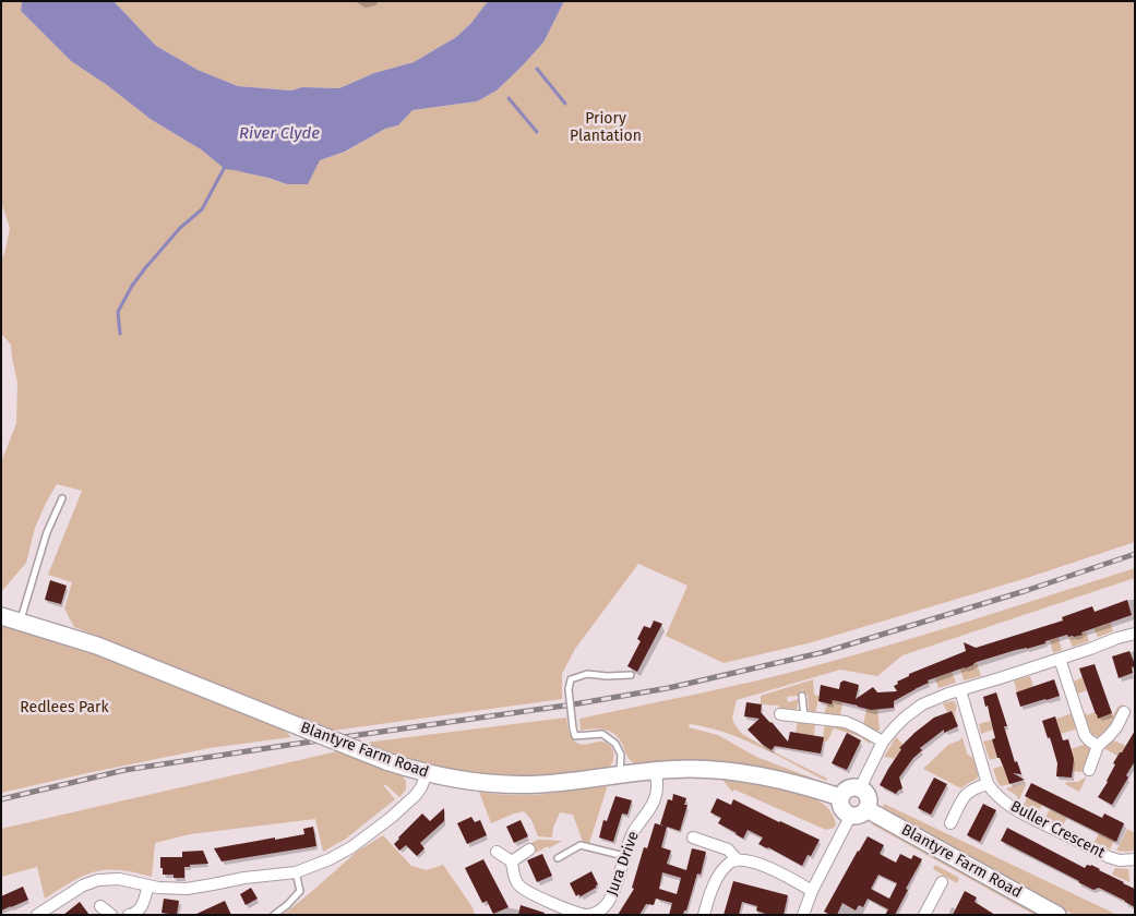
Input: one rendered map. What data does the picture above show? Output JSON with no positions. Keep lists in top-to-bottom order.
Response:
{
  "streets": {
    "main road": ["Blantyre Farm Road"],
    "street": ["Buller Crescent", "Jura Drive"]
  },
  "crossings": [
    ["Blantyre Farm Road", "Jura Drive"]
  ],
  "water": ["River Clyde"],
  "parks": ["Priory Plantation", "Redlees Park"]
}
